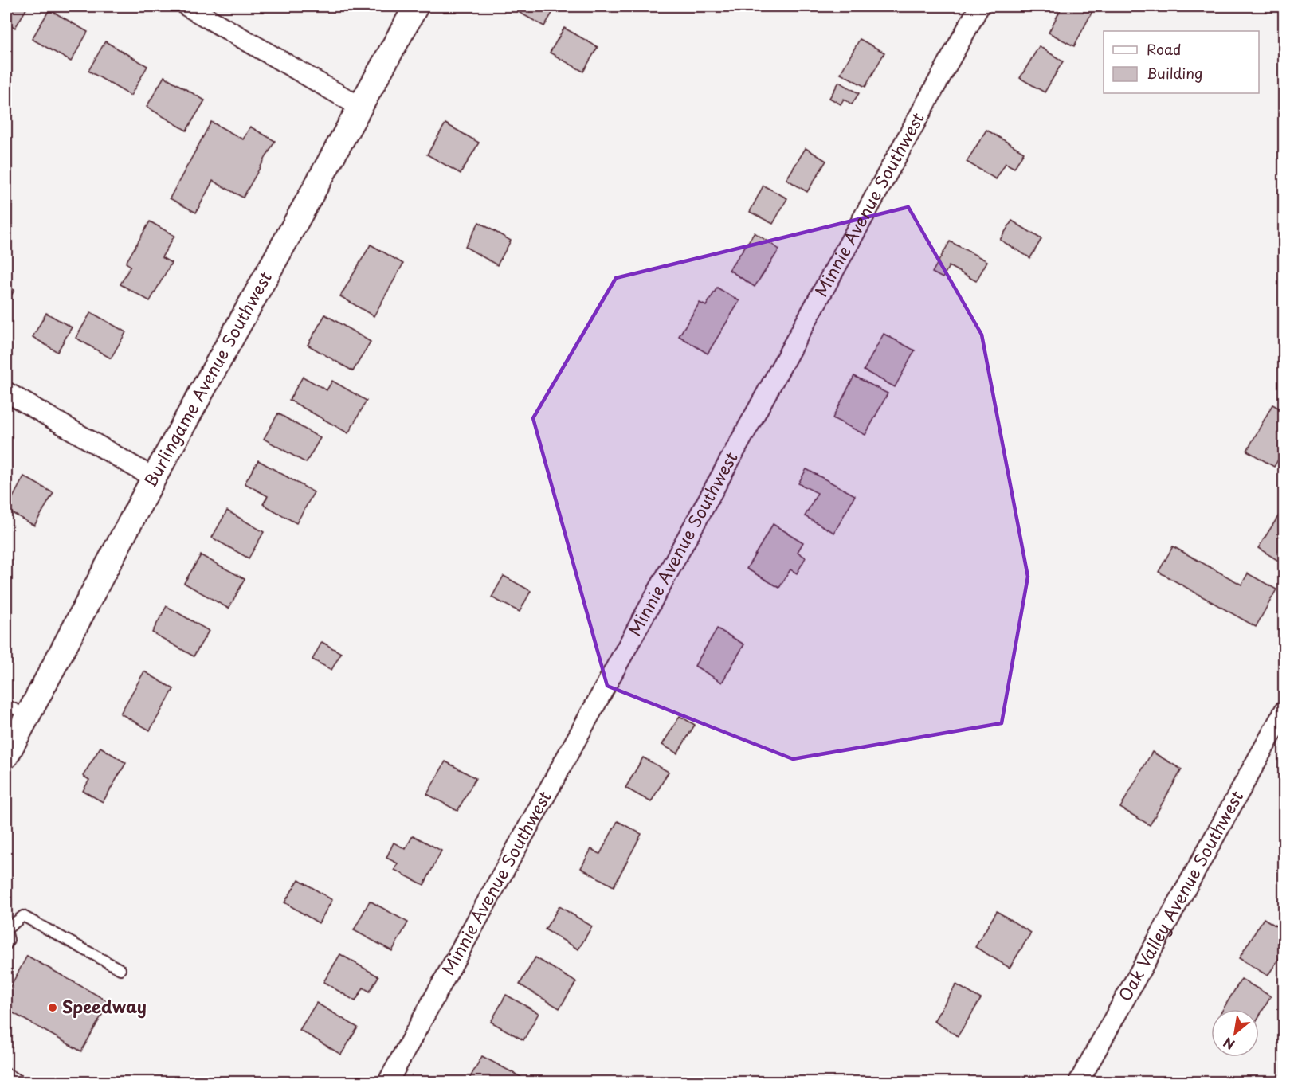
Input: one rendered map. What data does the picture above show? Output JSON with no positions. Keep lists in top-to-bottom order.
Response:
{
  "streets": {
    "street": ["Minnie Avenue Southwest", "Burlingame Avenue Southwest", "Oak Valley Avenue Southwest"]
  },
  "places": ["Speedway"],
  "legend": ["Road", "Building"],
  "north": "bottom left"
}
